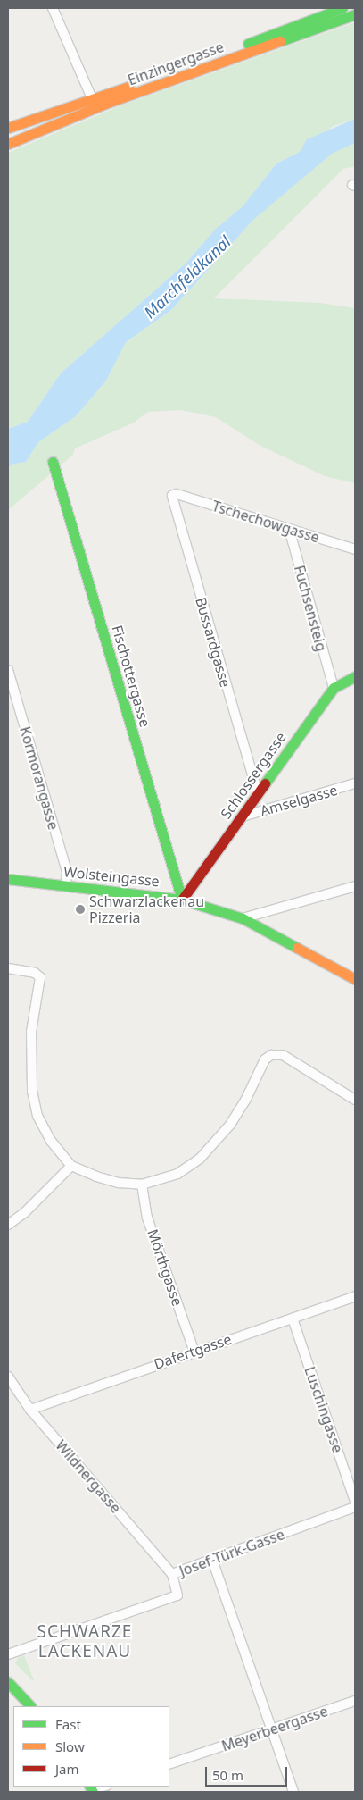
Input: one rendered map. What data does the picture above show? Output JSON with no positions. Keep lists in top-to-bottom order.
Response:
{
  "streets": {
    "street": [
      "Einzingergasse",
      "Tschechowgasse",
      "Fuchsensteig",
      "Bussardgasse",
      "Fischottergasse",
      "Schlossergasse",
      "Kormorangasse",
      "Amselgasse",
      "Wolsteingasse",
      "Mörthgasse",
      "Dafertgasse",
      "Luschingasse",
      "Wildnergasse",
      "Josef-Türk-Gasse",
      "Meyerbeergasse"
    ]
  },
  "crossings": [
    ["Tschechowgasse", "Fuchsensteig"],
    ["Tschechowgasse", "Bussardgasse"],
    ["Fuchsensteig", "Schlossergasse"],
    ["Bussardgasse", "Schlossergasse"],
    ["Fischottergasse", "Schlossergasse"],
    ["Fischottergasse", "Wolsteingasse"],
    ["Schlossergasse", "Amselgasse"],
    ["Schlossergasse", "Wolsteingasse"],
    ["Kormorangasse", "Wolsteingasse"],
    ["Mörthgasse", "Dafertgasse"],
    ["Dafertgasse", "Luschingasse"],
    ["Dafertgasse", "Wildnergasse"],
    ["Wildnergasse", "Josef-Türk-Gasse"]
  ],
  "districts": ["SCHWARZE LACKENAU"],
  "water": ["Marchfeldkanal"],
  "places": ["Schwarzlackenau Pizzeria"],
  "legend": ["Fast", "Slow", "Jam"],
  "scale_bar": "50 m"
}
